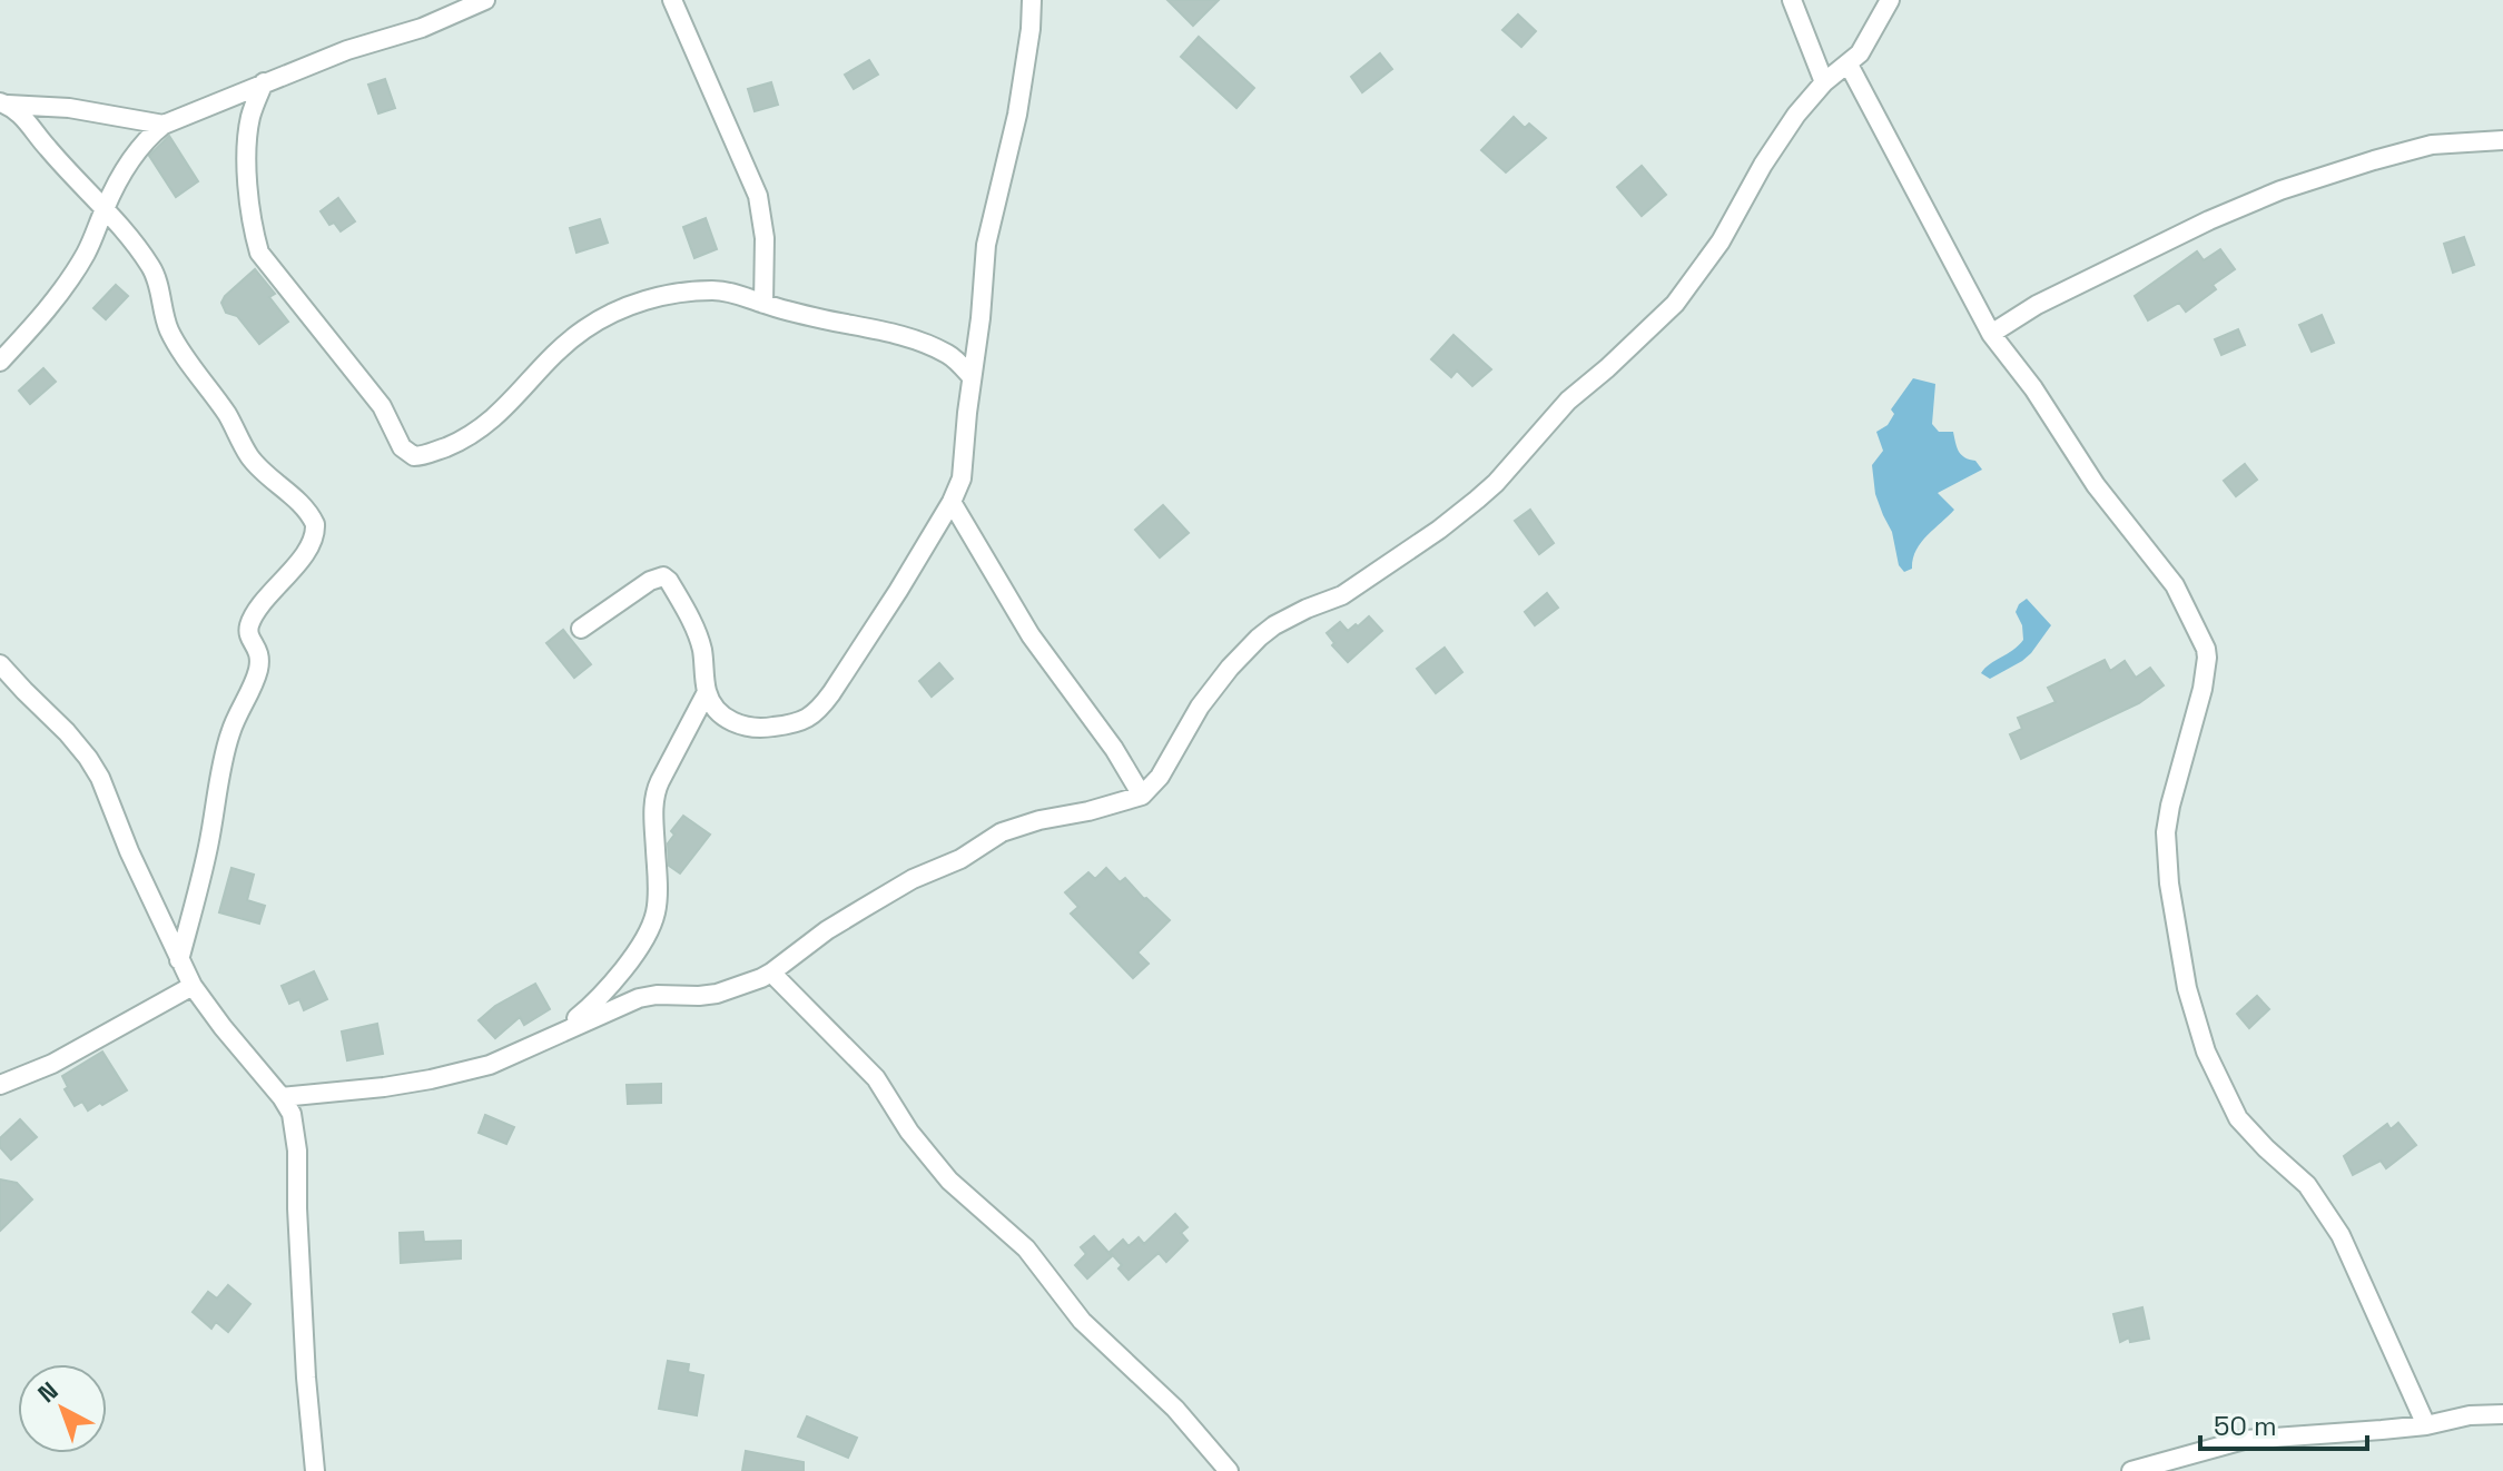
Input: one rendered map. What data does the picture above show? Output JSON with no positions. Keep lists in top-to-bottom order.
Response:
{
  "scale_bar": "50 m",
  "north": "top left"
}
